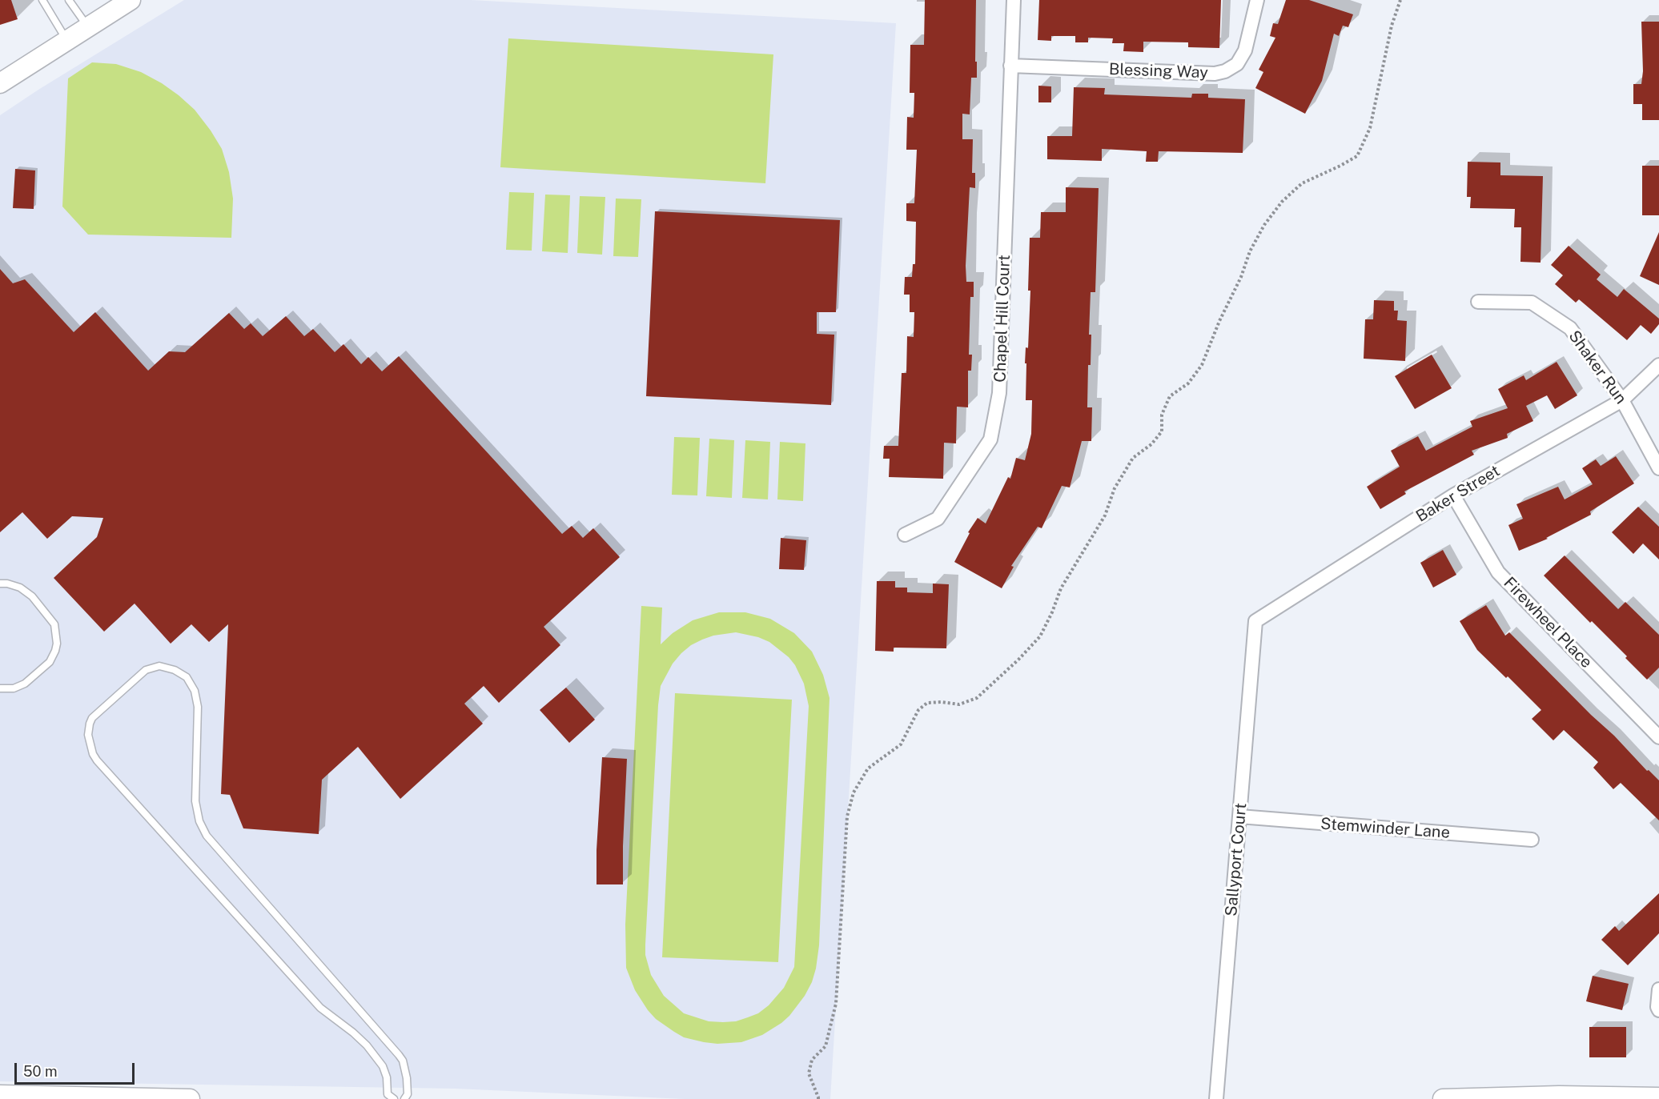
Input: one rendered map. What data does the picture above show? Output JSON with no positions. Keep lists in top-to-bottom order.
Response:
{
  "streets": {
    "street": [
      "Blessing Way",
      "Chapel Hill Court",
      "Shaker Run",
      "Baker Street",
      "Firewheel Place",
      "Stemwinder Lane",
      "Sallyport Court"
    ]
  },
  "crossings": [
    ["Blessing Way", "Chapel Hill Court"],
    ["Shaker Run", "Baker Street"],
    ["Baker Street", "Firewheel Place"],
    ["Baker Street", "Sallyport Court"],
    ["Stemwinder Lane", "Sallyport Court"]
  ],
  "scale_bar": "50 m"
}
